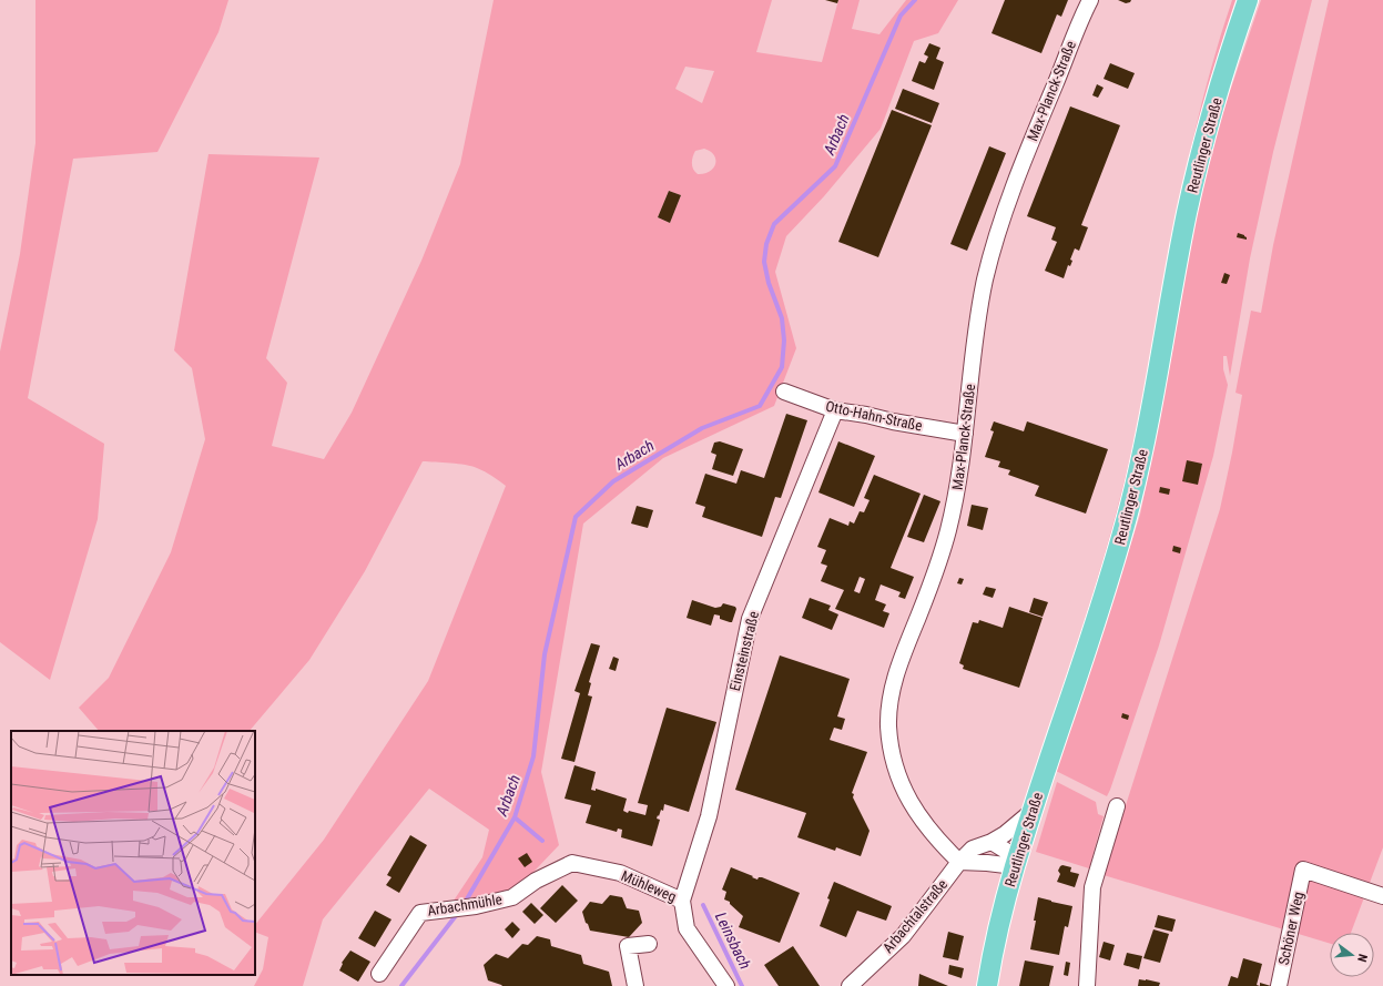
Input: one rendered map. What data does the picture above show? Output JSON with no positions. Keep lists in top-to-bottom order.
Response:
{
  "streets": {
    "main road": ["Reutlinger Straße"],
    "street": [
      "Max-Planck-Straße",
      "Otto-Hahn-Straße",
      "Einsteinstraße",
      "Mühleweg",
      "Arbachmühle",
      "Arbachtalstraße",
      "Schöner Weg"
    ]
  },
  "crossings": [
    ["Max-Planck-Straße", "Otto-Hahn-Straße"],
    ["Max-Planck-Straße", "Arbachtalstraße"],
    ["Reutlinger Straße", "Arbachtalstraße"],
    ["Otto-Hahn-Straße", "Einsteinstraße"],
    ["Einsteinstraße", "Mühleweg"],
    ["Mühleweg", "Arbachmühle"]
  ],
  "water": ["Arbach", "Leinsbach"],
  "north": "right"
}
